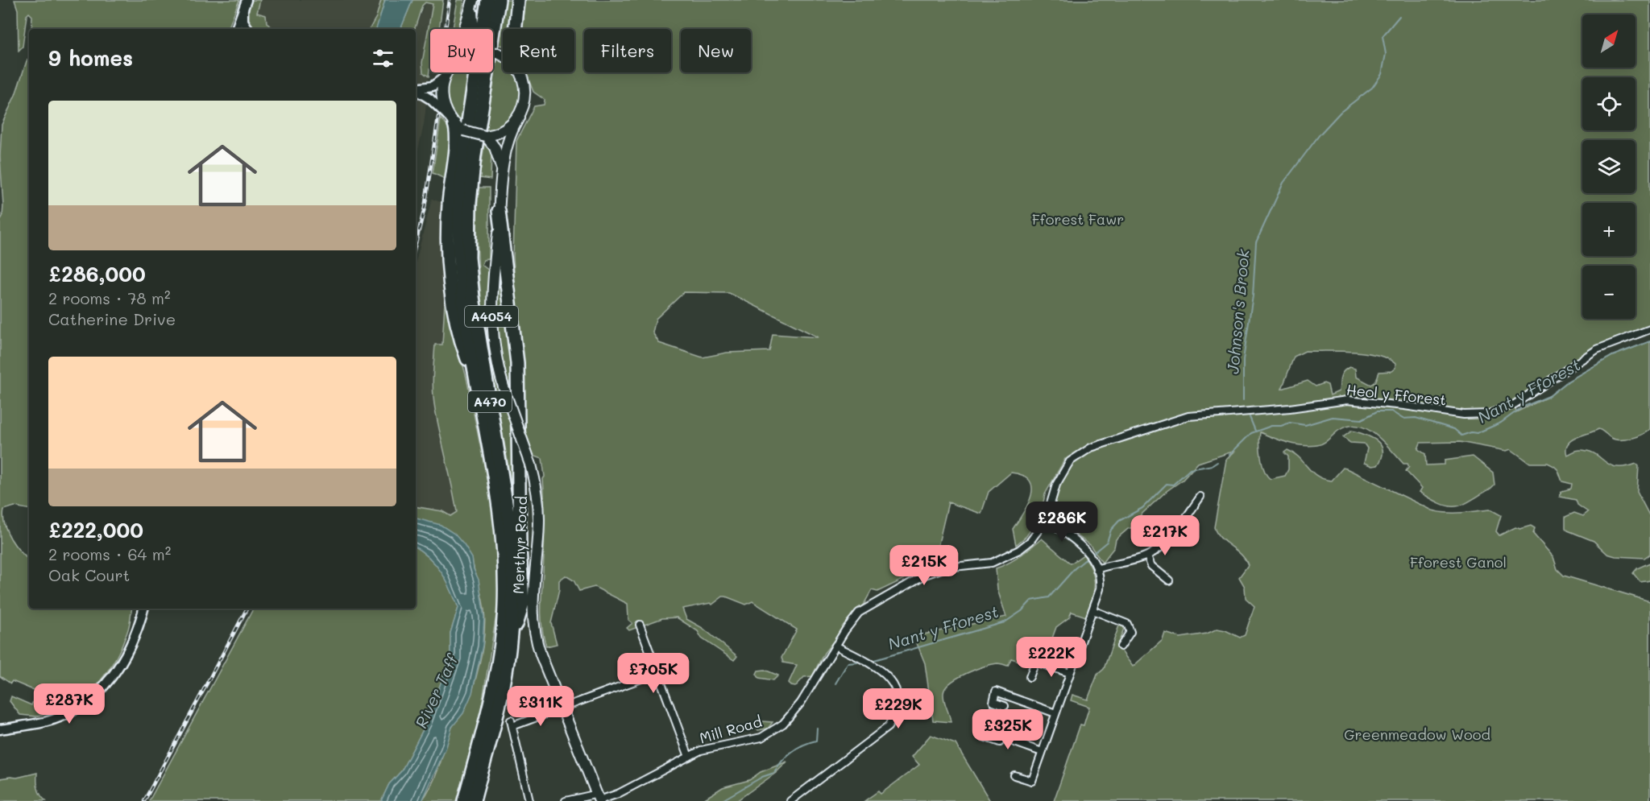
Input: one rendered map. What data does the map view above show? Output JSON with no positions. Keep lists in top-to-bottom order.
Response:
{
  "streets": {
    "highway": ["A470"],
    "main road": ["A4054", "Merthyr Road"],
    "street": ["Heol y Fforest", "Mill Road"]
  },
  "crossings": [
    ["Heol y Fforest", "Mill Road"],
    ["Merthyr Road", "Mill Road"]
  ],
  "water": ["Johnson's Brook", "Nant y Fforest", "River Taff"],
  "parks": ["Fforest Fawr", "Fforest Ganol", "Greenmeadow Wood"],
  "north": "top right",
  "page": {
    "map_buttons": ["+", "−"],
    "chip": [
      "Buy",
      "Rent",
      "Filters",
      "New"
    ],
    "heading": "9 homes",
    "list": [
      {
        "name": "£286,000",
        "note": "2 rooms · 78 m² · Catherine Drive"
      },
      {
        "name": "£222,000",
        "note": "2 rooms · 64 m² · Oak Court"
      }
    ],
    "price": [
      "£286K",
      "£217K",
      "£215K",
      "£222K",
      "£705K",
      "£287K",
      "£311K",
      "£229K",
      "£325K"
    ]
  }
}
